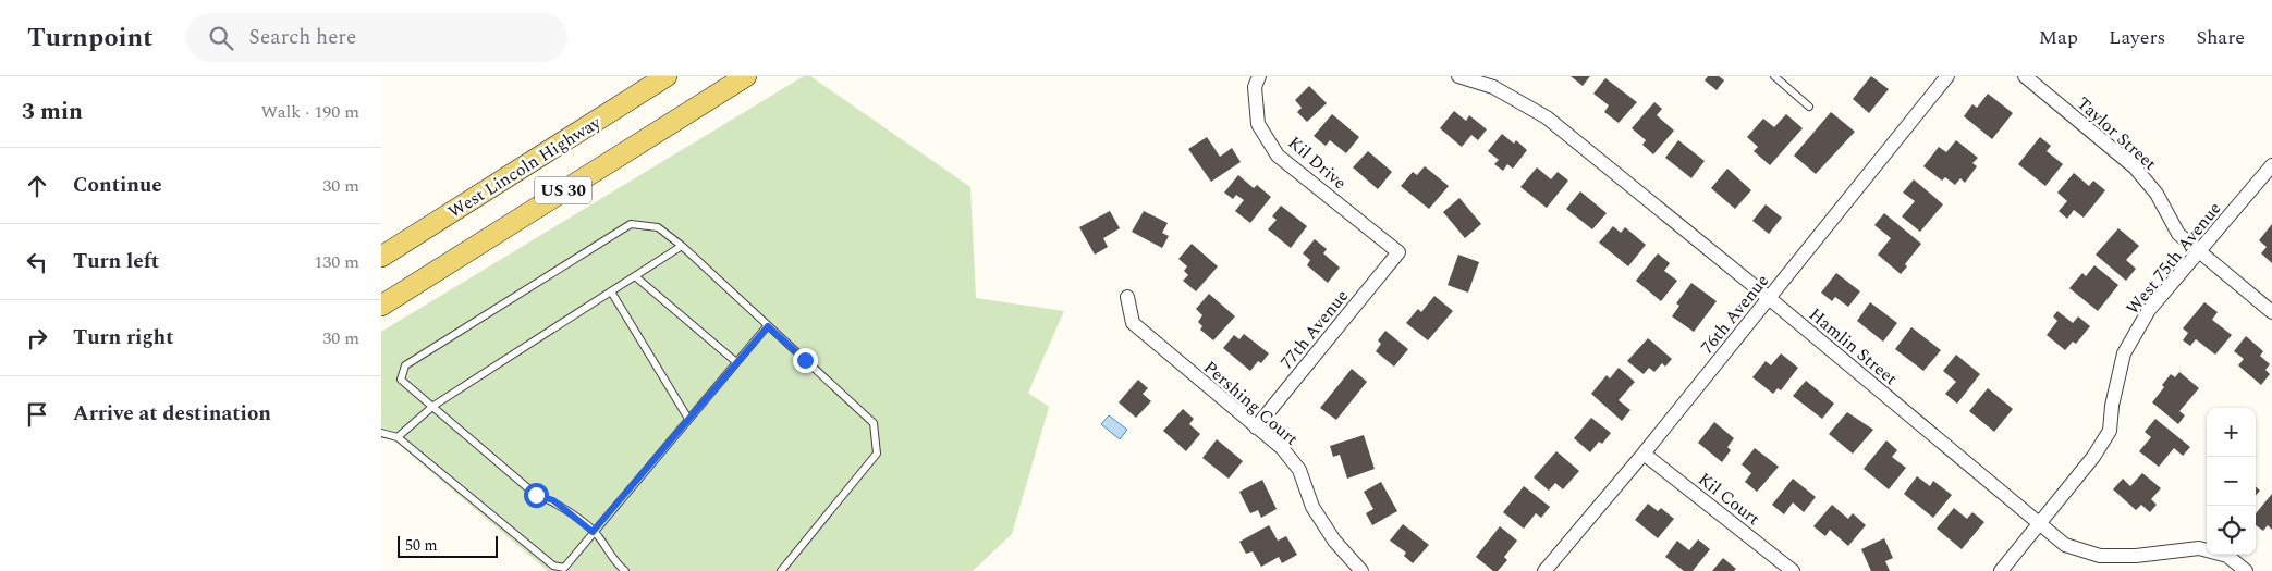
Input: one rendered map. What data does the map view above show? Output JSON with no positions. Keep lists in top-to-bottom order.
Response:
{
  "streets": {
    "main road": ["West Lincoln Highway", "US 30"],
    "street": [
      "Taylor Street",
      "Kil Drive",
      "West 75th Avenue",
      "76th Avenue",
      "77th Avenue",
      "Hamlin Street",
      "Pershing Court",
      "Kil Court"
    ]
  },
  "crossings": [
    ["Taylor Street", "West 75th Avenue"],
    ["Kil Drive", "77th Avenue"],
    ["West 75th Avenue", "Hamlin Street"],
    ["76th Avenue", "Hamlin Street"],
    ["76th Avenue", "Kil Court"],
    ["77th Avenue", "Pershing Court"]
  ],
  "scale_bar": "50 m",
  "page": {
    "header": "Turnpoint",
    "search": "Search here",
    "nav": ["Map", "Layers", "Share"],
    "heading": ["3 min", "Walk · 190 m"],
    "list": [
      ["Continue", "30 m"],
      ["Turn left", "130 m"],
      ["Turn right", "30 m"],
      "Arrive at destination"
    ],
    "map_buttons": ["+", "−"],
    "scale": "50 m"
  }
}
